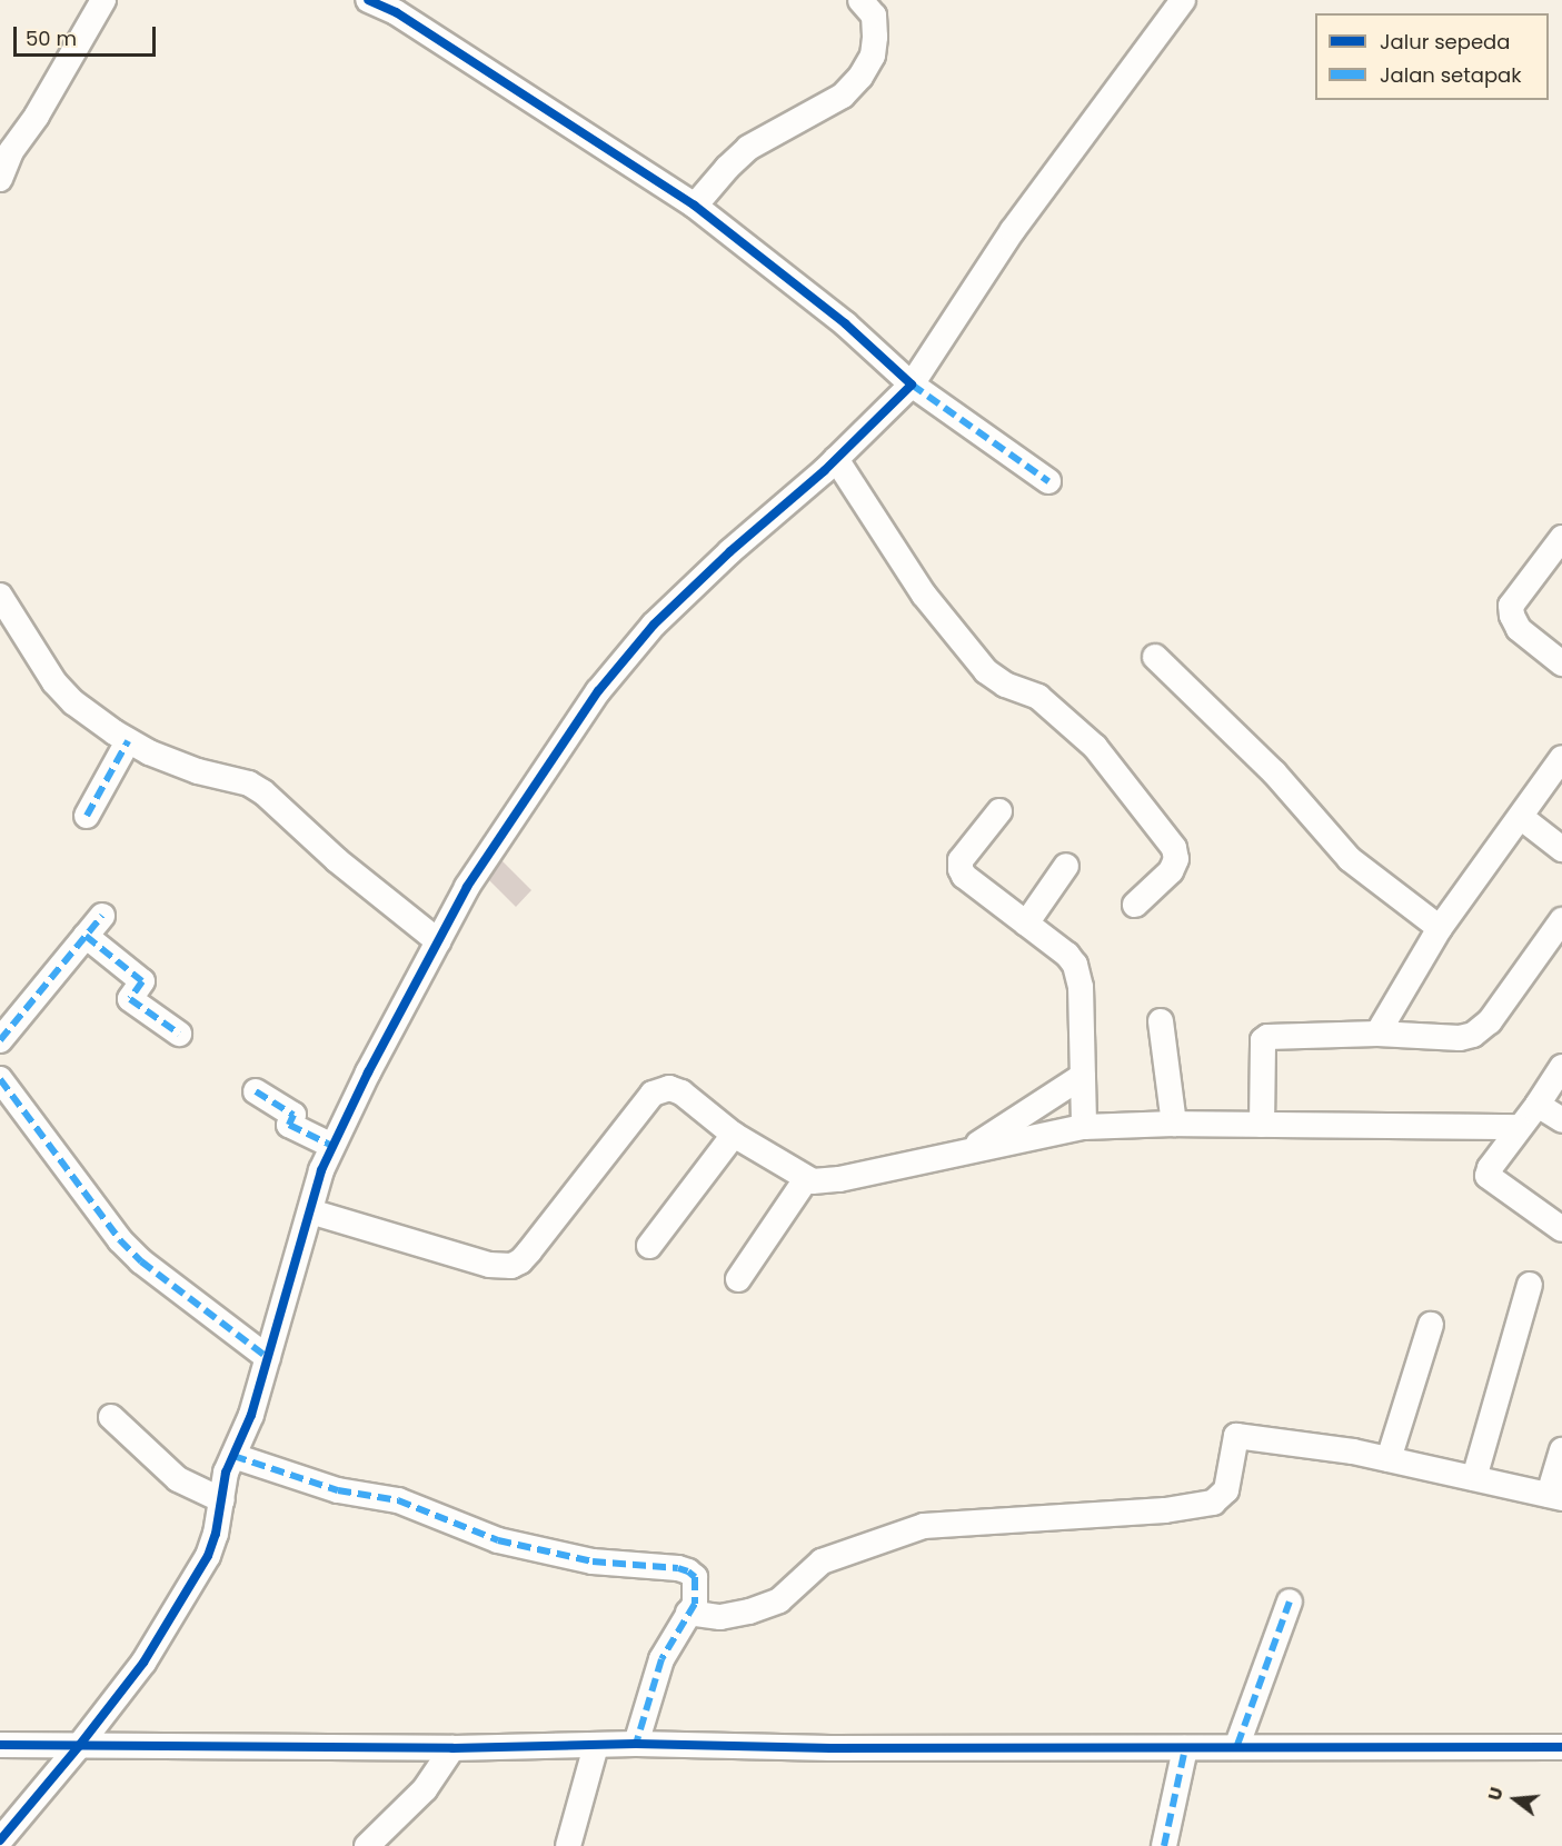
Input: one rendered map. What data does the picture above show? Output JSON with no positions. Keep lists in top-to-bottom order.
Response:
{
  "legend": ["Jalur sepeda", "Jalan setapak"],
  "scale_bar": "50 m",
  "north": "left"
}
